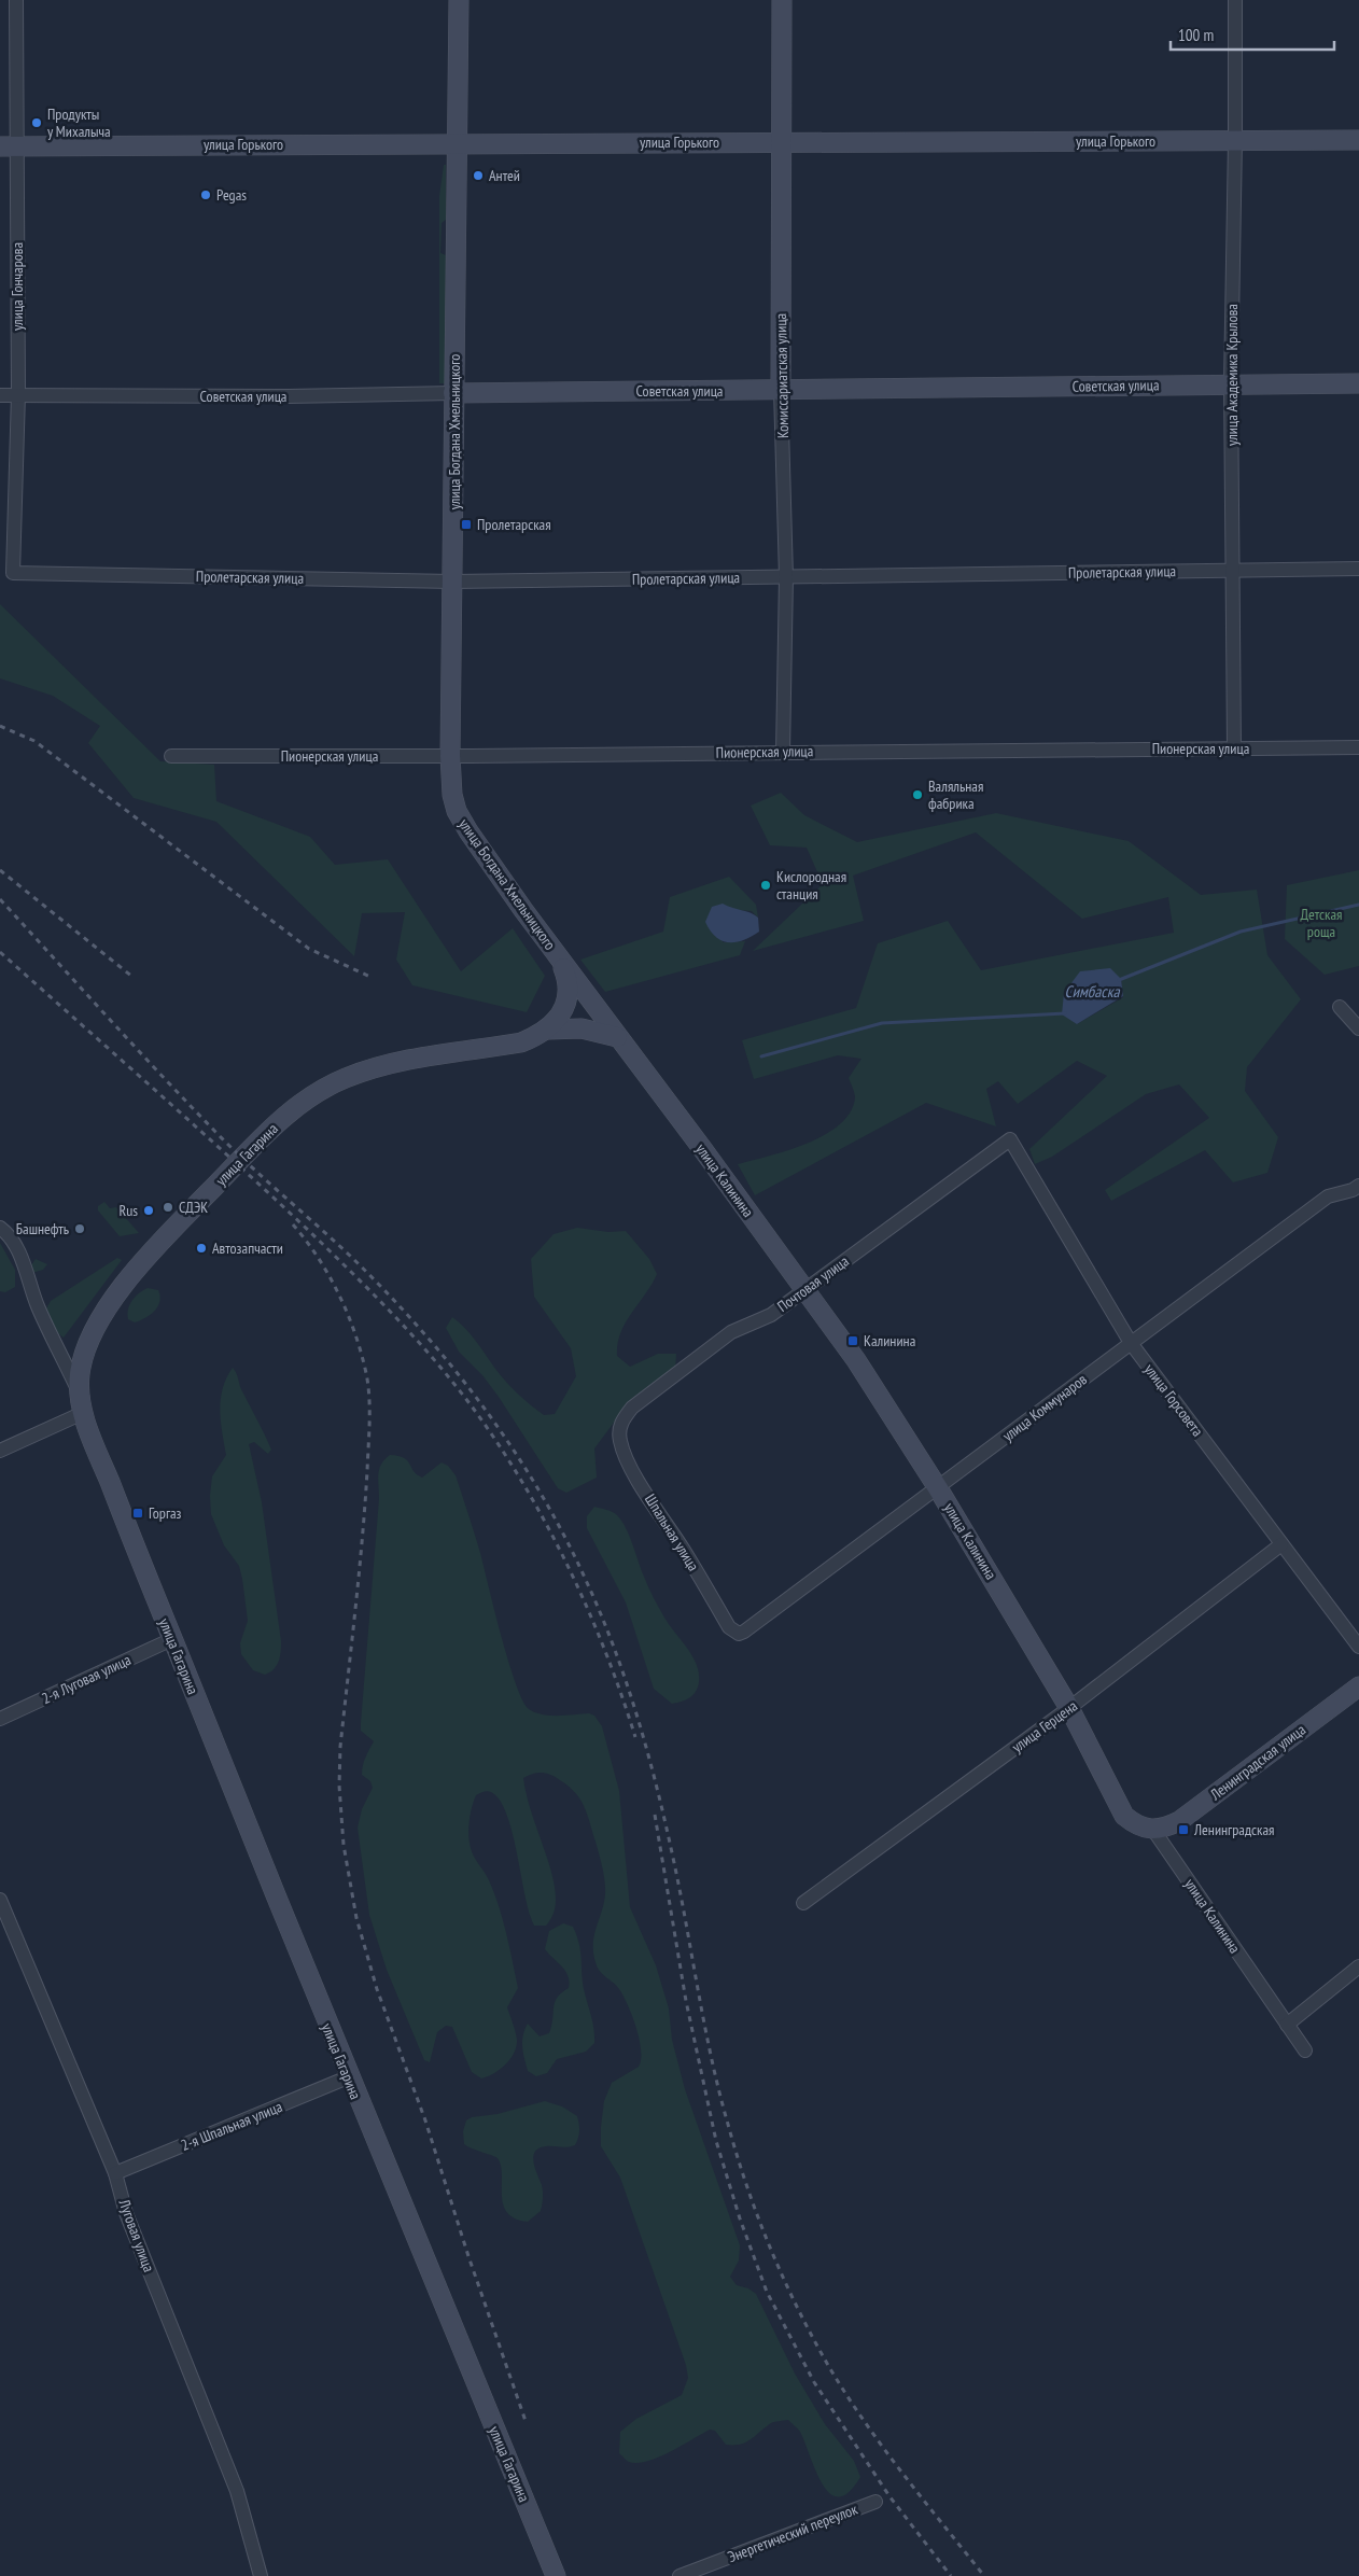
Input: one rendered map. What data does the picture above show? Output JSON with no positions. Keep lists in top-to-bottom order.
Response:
{
  "streets": {
    "street": [
      "улица Горького",
      "улица Гончарова",
      "улица Академика Крылова",
      "Комиссариатская улица",
      "Советская улица",
      "улица Богдана Хмельницкого",
      "Пролетарская улица",
      "Пионерская улица",
      "улица Гагарина",
      "улица Калинина",
      "Почтовая улица",
      "улица Горсовета",
      "улица Коммунаров",
      "Шпальная улица",
      "2-я Луговая улица",
      "улица Герцена",
      "Ленинградская улица",
      "2-я Шпальная улица",
      "Луговая улица",
      "Энергетический переулок"
    ]
  },
  "crossings": [
    ["улица Горького", "улица Гончарова"],
    ["улица Горького", "улица Академика Крылова"],
    ["улица Горького", "Комиссариатская улица"],
    ["улица Горького", "улица Богдана Хмельницкого"],
    ["улица Гончарова", "Советская улица"],
    ["улица Гончарова", "Пролетарская улица"],
    ["улица Академика Крылова", "Советская улица"],
    ["улица Академика Крылова", "Пролетарская улица"],
    ["улица Академика Крылова", "Пионерская улица"],
    ["Комиссариатская улица", "Советская улица"],
    ["Комиссариатская улица", "Пролетарская улица"],
    ["Комиссариатская улица", "Пионерская улица"],
    ["Советская улица", "улица Богдана Хмельницкого"],
    ["улица Богдана Хмельницкого", "Пролетарская улица"],
    ["улица Богдана Хмельницкого", "Пионерская улица"],
    ["улица Богдана Хмельницкого", "улица Гагарина"],
    ["улица Богдана Хмельницкого", "улица Калинина"],
    ["улица Гагарина", "улица Калинина"],
    ["улица Гагарина", "2-я Луговая улица"],
    ["улица Гагарина", "2-я Шпальная улица"],
    ["улица Калинина", "Почтовая улица"],
    ["улица Калинина", "улица Коммунаров"],
    ["улица Калинина", "улица Герцена"],
    ["улица Калинина", "Ленинградская улица"],
    ["Почтовая улица", "улица Горсовета"],
    ["Почтовая улица", "Шпальная улица"],
    ["улица Горсовета", "улица Коммунаров"],
    ["улица Горсовета", "улица Герцена"],
    ["улица Коммунаров", "Шпальная улица"],
    ["2-я Шпальная улица", "Луговая улица"]
  ],
  "water": ["Симбаска"],
  "parks": ["Детская роща"],
  "places": {
    "other": [
      "Продукты у Михалыча",
      "Антей",
      "Pegas",
      "Валяльная фабрика",
      "Кислородная станция",
      "СДЭК",
      "Rus",
      "Башнефть",
      "Автозапчасти"
    ],
    "transit": [
      "Пролетарская",
      "Калинина",
      "Горгаз",
      "Ленинградская"
    ]
  },
  "scale_bar": "100 m"
}
